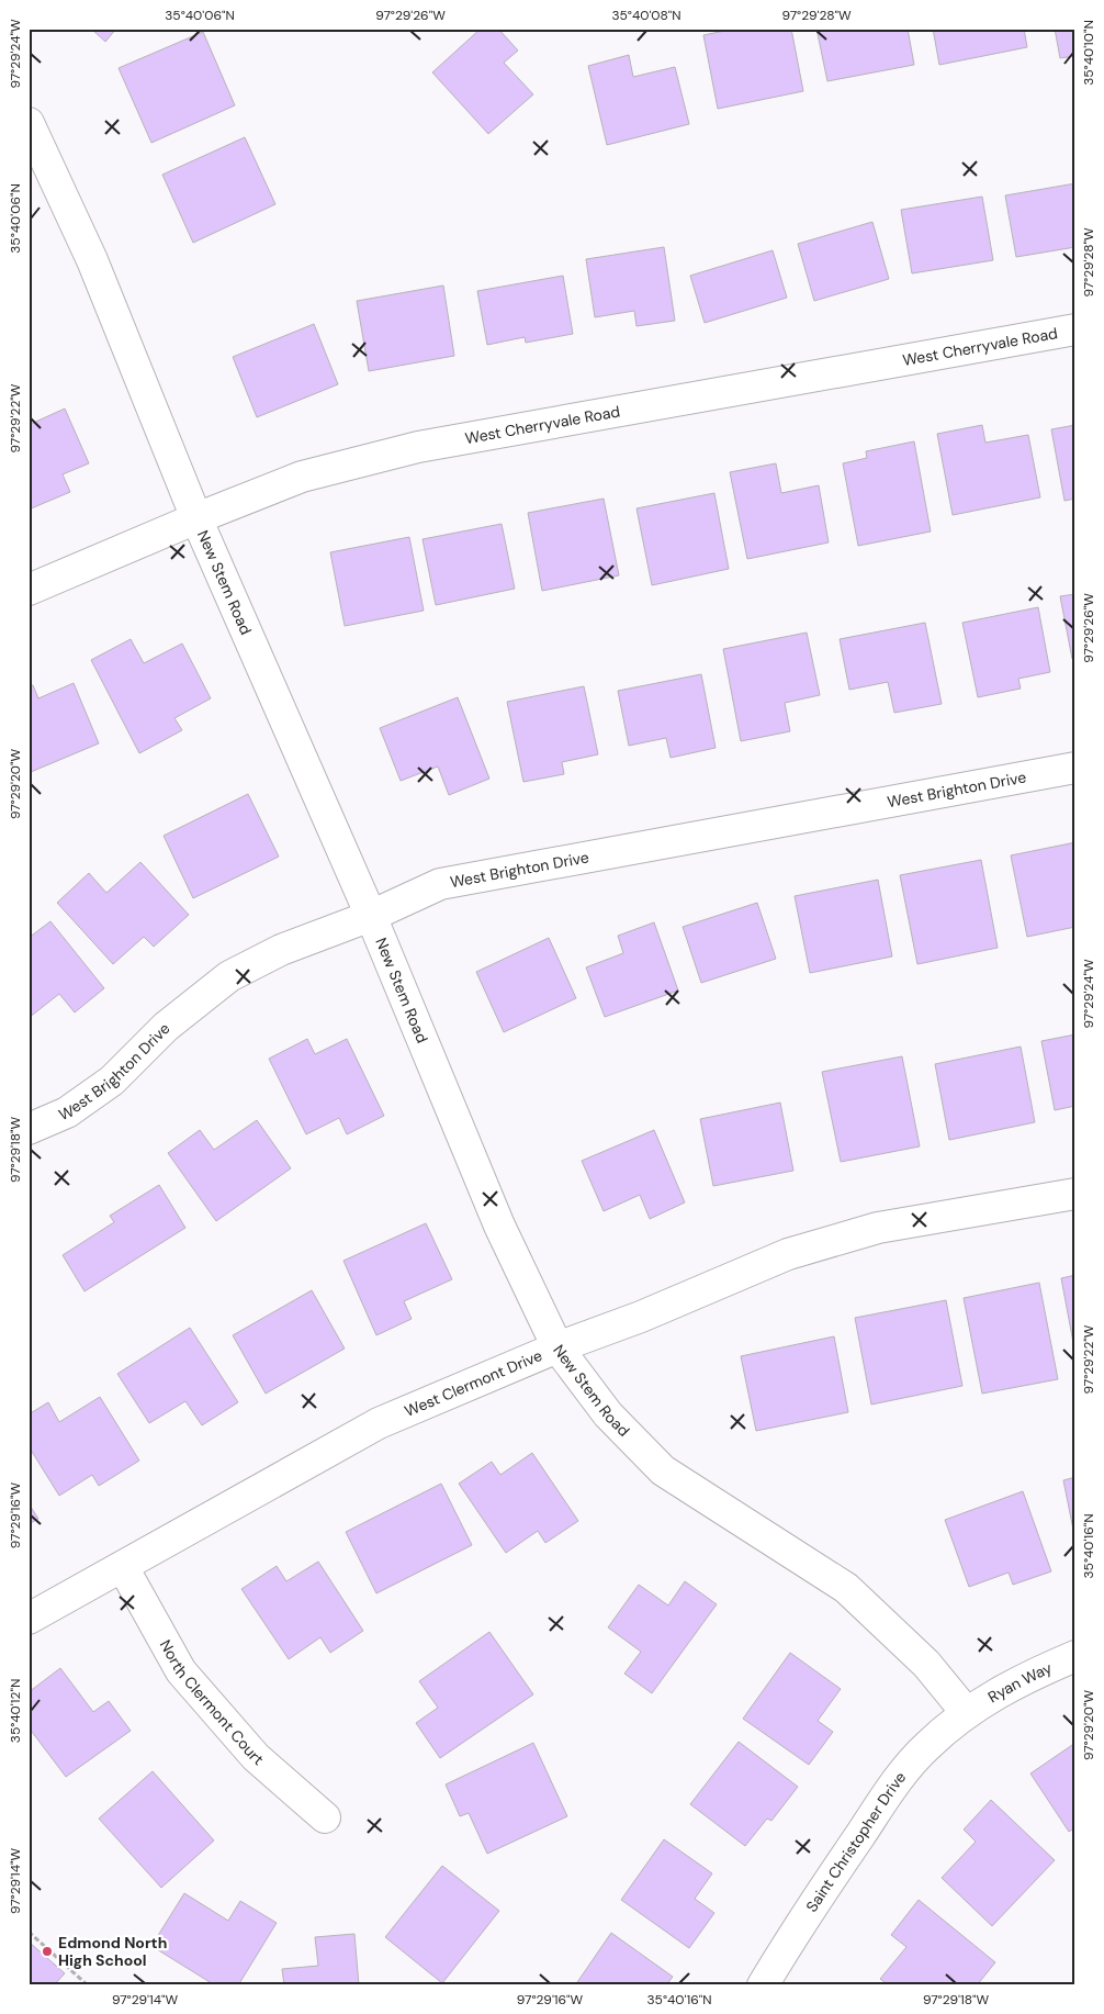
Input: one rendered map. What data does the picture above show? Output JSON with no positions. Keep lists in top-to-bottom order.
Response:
{
  "streets": {
    "street": [
      "West Cherryvale Road",
      "New Stem Road",
      "West Brighton Drive",
      "West Clermont Drive",
      "Ryan Way",
      "North Clermont Court",
      "Saint Christopher Drive"
    ]
  },
  "crossings": [
    ["West Cherryvale Road", "New Stem Road"],
    ["New Stem Road", "West Brighton Drive"],
    ["New Stem Road", "West Clermont Drive"],
    ["New Stem Road", "Ryan Way"],
    ["New Stem Road", "Saint Christopher Drive"],
    ["West Clermont Drive", "North Clermont Court"],
    ["Ryan Way", "Saint Christopher Drive"]
  ],
  "places": ["Edmond North High School"],
  "coordinates": [
    "35°40'06\"N",
    "97°29'26\"W",
    "35°40'08\"N",
    "97°29'28\"W",
    "35°40'10\"N",
    "97°29'24\"W",
    "97°29'22\"W",
    "97°29'20\"W",
    "97°29'18\"W",
    "97°29'16\"W",
    "35°40'16\"N",
    "35°40'12\"N",
    "97°29'14\"W"
  ]
}
